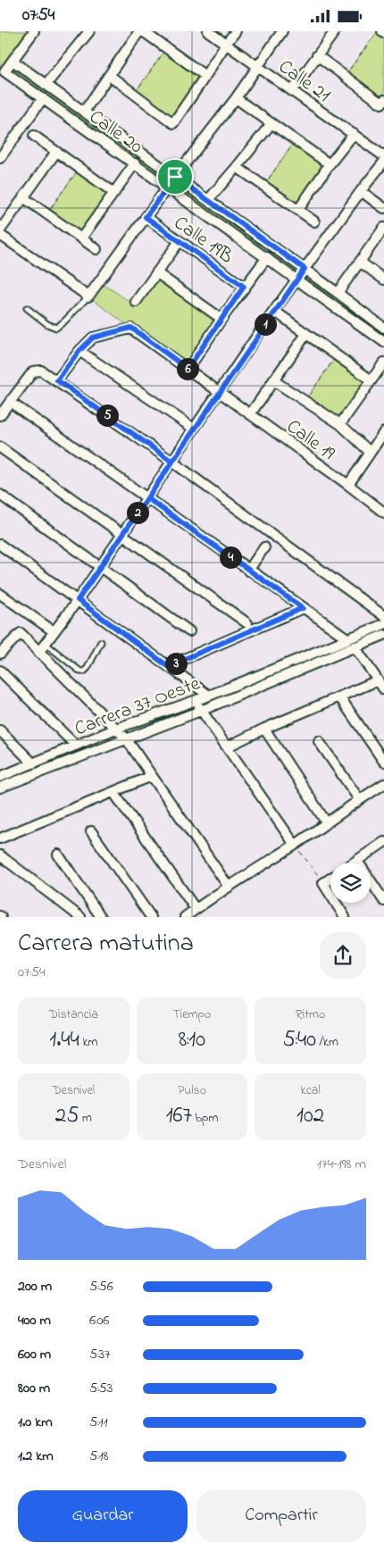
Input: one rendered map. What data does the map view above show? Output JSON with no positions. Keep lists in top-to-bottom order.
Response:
{
  "streets": {
    "street": [
      "Calle 21",
      "Calle 20",
      "Calle 19B",
      "Calle 19",
      "Carrera 37 Oeste"
    ]
  },
  "page": {
    "status": "07:54",
    "pins": [
      "1",
      "6",
      "5",
      "2",
      "4",
      "3"
    ],
    "heading": ["Carrera matutina", "07:54"],
    "stats": [
      ["Distancia", "1.44 km"],
      ["Tiempo", "8:10"],
      ["Ritmo", "5:40 /km"],
      ["Desnivel", "25 m"],
      ["Pulso", "167 bpm"],
      ["kcal", "102"]
    ],
    "chart": ["Desnivel", "174–198 m"],
    "list": [
      {
        "name": "200 m",
        "note": "5:56"
      },
      {
        "name": "400 m",
        "note": "6:06"
      },
      {
        "name": "600 m",
        "note": "5:37"
      },
      {
        "name": "800 m",
        "note": "5:53"
      },
      {
        "name": "1.0 km",
        "note": "5:11"
      },
      {
        "name": "1.2 km",
        "note": "5:18"
      }
    ],
    "buttons": ["Guardar", "Compartir"]
  }
}
